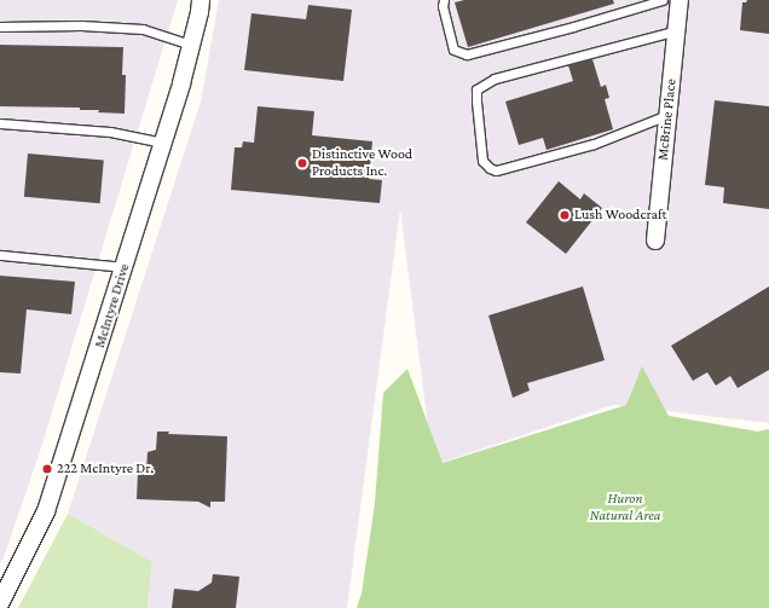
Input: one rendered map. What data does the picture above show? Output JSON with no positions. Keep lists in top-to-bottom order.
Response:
{
  "streets": {
    "street": ["McBrine Place", "McIntyre Drive"]
  },
  "parks": ["Huron Natural Area"],
  "places": ["Distinctive Wood Products Inc.", "Lush Woodcraft", "222 McIntyre Dr."]
}
